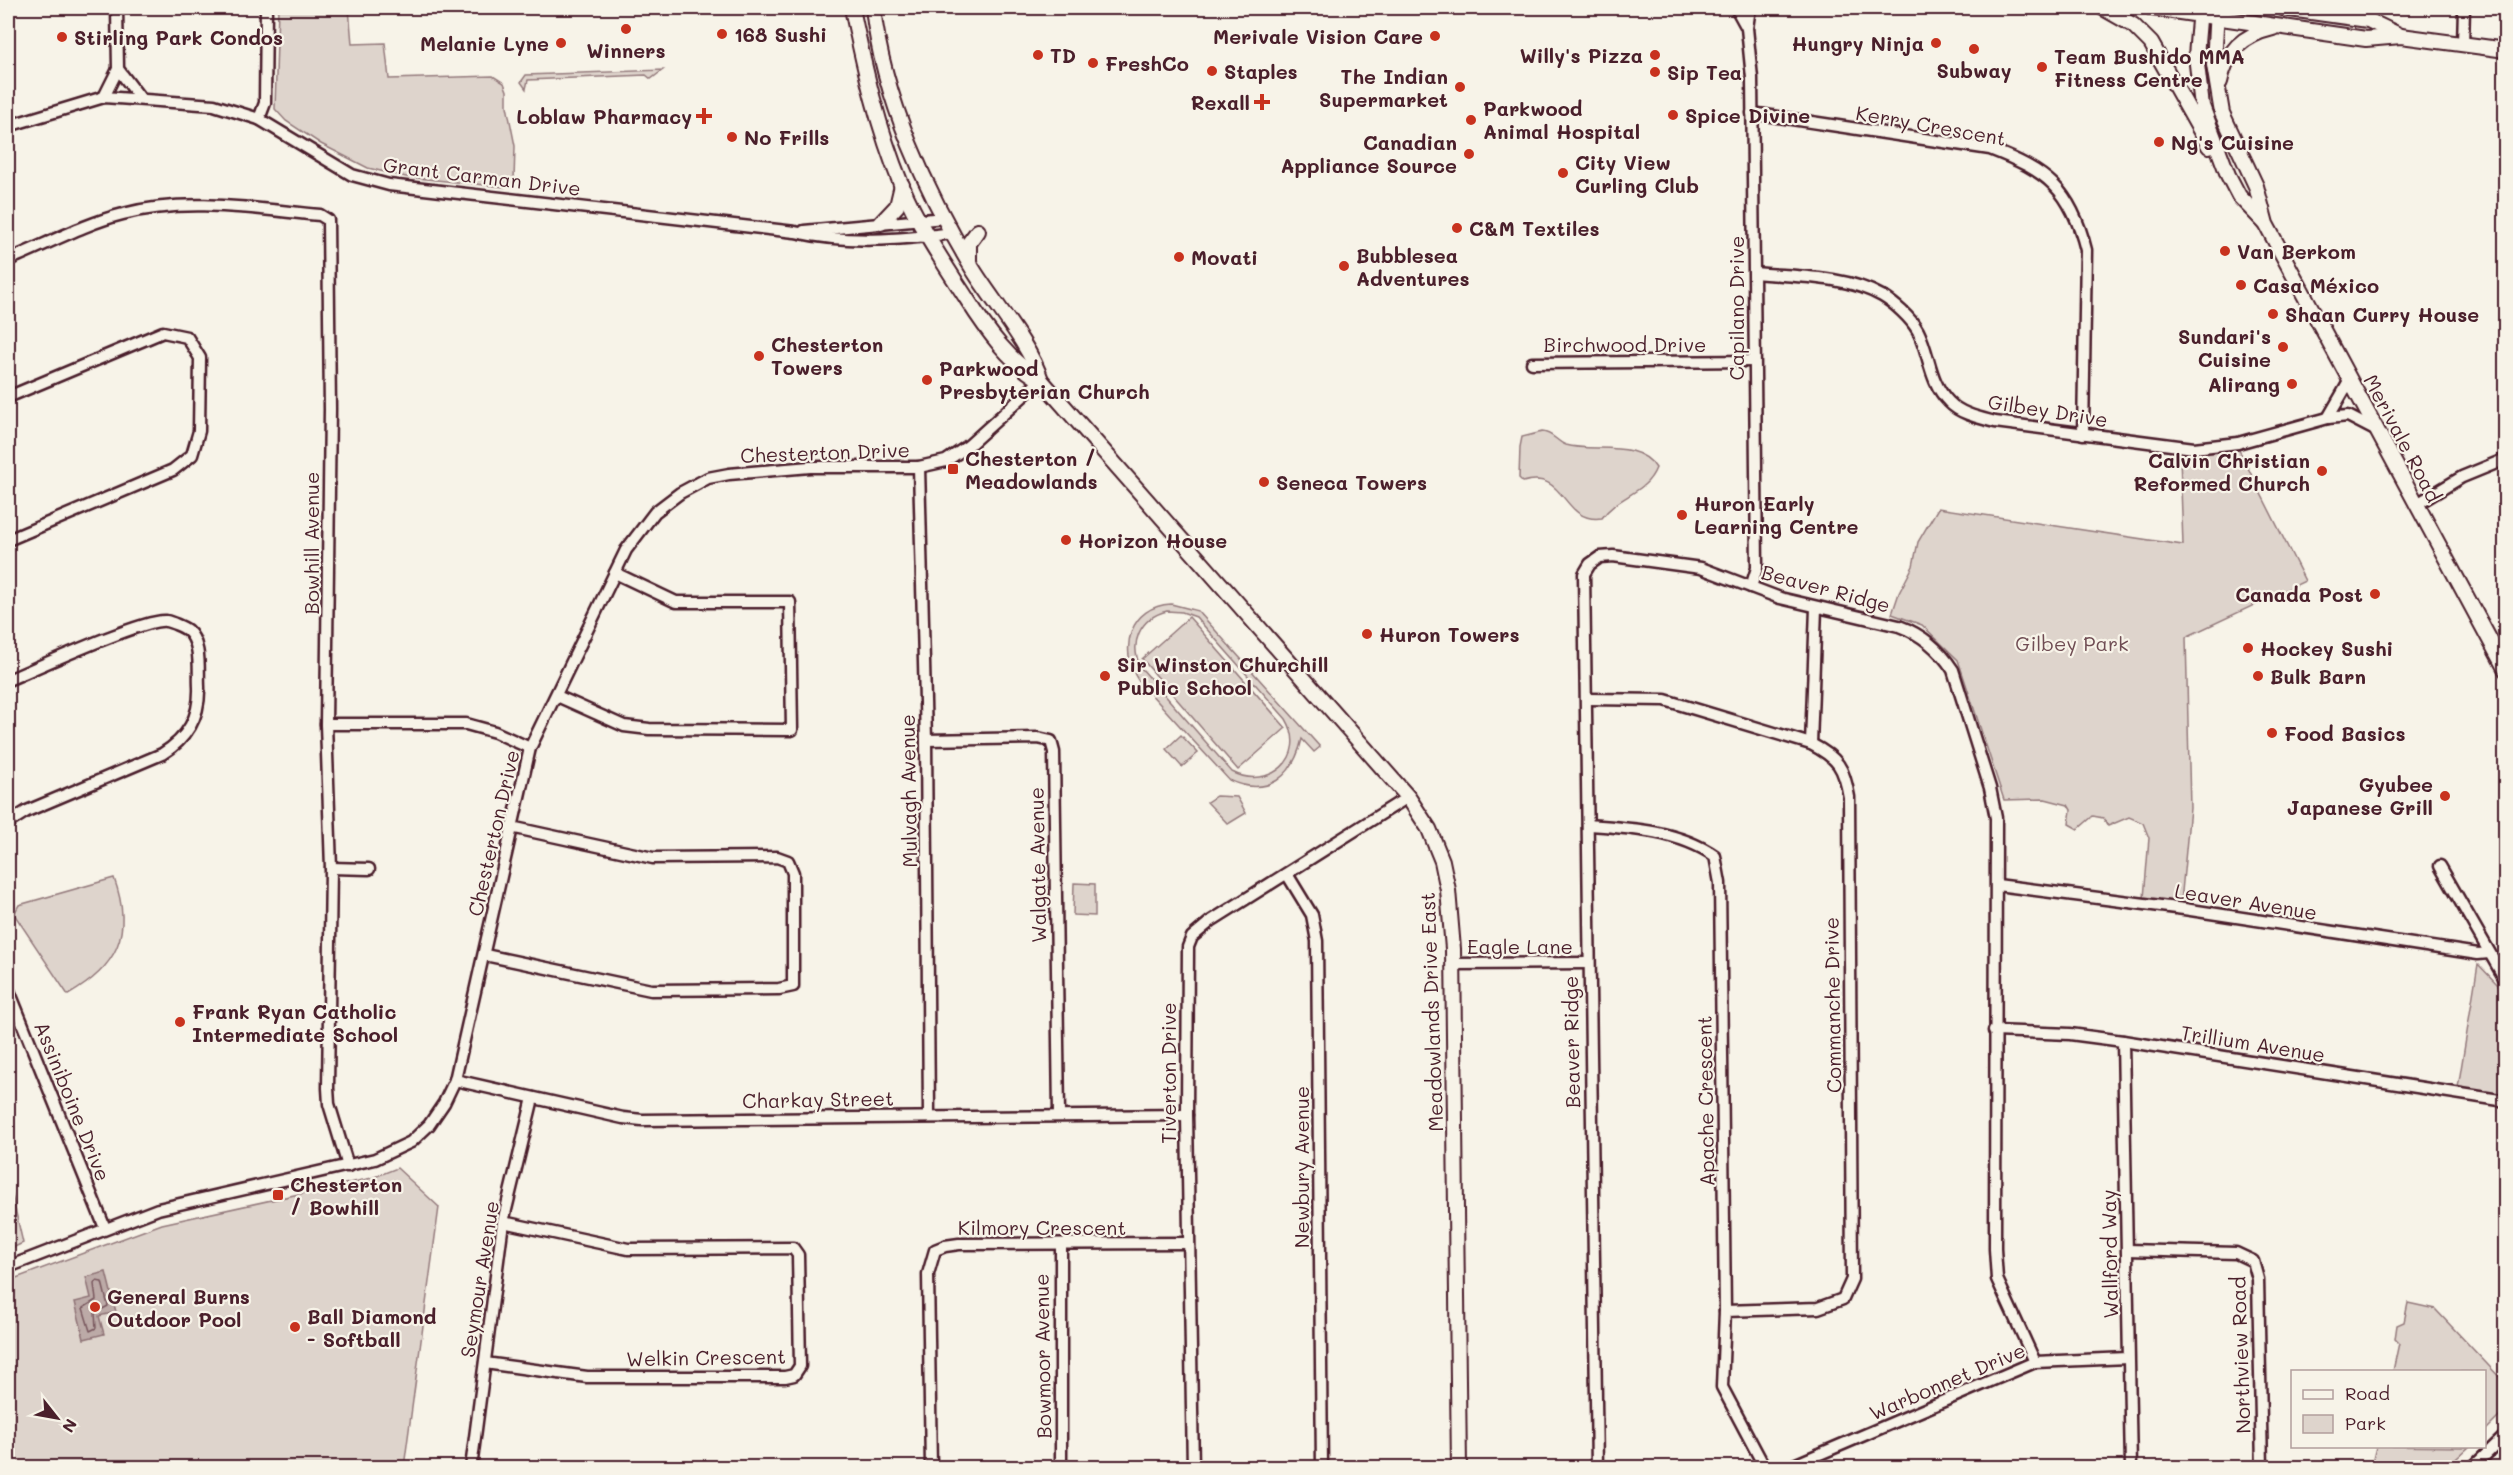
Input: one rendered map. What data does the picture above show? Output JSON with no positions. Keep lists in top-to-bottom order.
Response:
{
  "streets": {
    "main road": ["Merivale Road", "Meadowlands Drive East"],
    "street": [
      "Kerry Crescent",
      "Grant Carman Drive",
      "Capilano Drive",
      "Birchwood Drive",
      "Gilbey Drive",
      "Chesterton Drive",
      "Bowhill Avenue",
      "Beaver Ridge",
      "Mulvagh Avenue",
      "Walgate Avenue",
      "Leaver Avenue",
      "Eagle Lane",
      "Commanche Drive",
      "Trillium Avenue",
      "Tiverton Drive",
      "Charkay Street",
      "Assiniboine Drive",
      "Apache Crescent",
      "Newbury Avenue",
      "Kilmory Crescent",
      "Wallford Way",
      "Seymour Avenue",
      "Northview Road",
      "Bowmoor Avenue",
      "Welkin Crescent",
      "Warbonnet Drive"
    ]
  },
  "crossings": [
    ["Kerry Crescent", "Capilano Drive"],
    ["Kerry Crescent", "Gilbey Drive"],
    ["Grant Carman Drive", "Meadowlands Drive East"],
    ["Capilano Drive", "Birchwood Drive"],
    ["Capilano Drive", "Gilbey Drive"],
    ["Capilano Drive", "Beaver Ridge"],
    ["Gilbey Drive", "Merivale Road"],
    ["Chesterton Drive", "Bowhill Avenue"],
    ["Chesterton Drive", "Mulvagh Avenue"],
    ["Chesterton Drive", "Meadowlands Drive East"],
    ["Chesterton Drive", "Charkay Street"],
    ["Chesterton Drive", "Assiniboine Drive"],
    ["Beaver Ridge", "Leaver Avenue"],
    ["Beaver Ridge", "Eagle Lane"],
    ["Beaver Ridge", "Commanche Drive"],
    ["Beaver Ridge", "Trillium Avenue"],
    ["Beaver Ridge", "Apache Crescent"],
    ["Beaver Ridge", "Warbonnet Drive"],
    ["Mulvagh Avenue", "Walgate Avenue"],
    ["Mulvagh Avenue", "Charkay Street"],
    ["Walgate Avenue", "Charkay Street"],
    ["Eagle Lane", "Meadowlands Drive East"],
    ["Commanche Drive", "Apache Crescent"],
    ["Meadowlands Drive East", "Tiverton Drive"],
    ["Trillium Avenue", "Wallford Way"],
    ["Tiverton Drive", "Charkay Street"],
    ["Tiverton Drive", "Newbury Avenue"],
    ["Tiverton Drive", "Kilmory Crescent"],
    ["Charkay Street", "Seymour Avenue"],
    ["Kilmory Crescent", "Bowmoor Avenue"],
    ["Wallford Way", "Northview Road"],
    ["Wallford Way", "Warbonnet Drive"],
    ["Seymour Avenue", "Welkin Crescent"]
  ],
  "parks": ["Gilbey Park"],
  "places": {
    "other": [
      "Winners",
      "168 Sushi",
      "Merivale Vision Care",
      "Stirling Park Condos",
      "Melanie Lyne",
      "Hungry Ninja",
      "Subway",
      "TD",
      "Willy's Pizza",
      "FreshCo",
      "Team Bushido MMA Fitness Centre",
      "Staples",
      "Sip Tea",
      "The Indian Supermarket",
      "Spice Divine",
      "Parkwood Animal Hospital",
      "No Frills",
      "Ng's Cuisine",
      "Canadian Appliance Source",
      "City View Curling Club",
      "C&M Textiles",
      "Van Berkom",
      "Movati",
      "Bubblesea Adventures",
      "Casa México",
      "Shaan Curry House",
      "Sundari's Cuisine",
      "Chesterton Towers",
      "Parkwood Presbyterian Church",
      "Alirang",
      "Calvin Christian Reformed Church",
      "Seneca Towers",
      "Huron Early Learning Centre",
      "Horizon House",
      "Canada Post",
      "Huron Towers",
      "Hockey Sushi",
      "Sir Winston Churchill Public School",
      "Bulk Barn",
      "Food Basics",
      "Gyubee Japanese Grill",
      "Frank Ryan Catholic Intermediate School",
      "General Burns Outdoor Pool",
      "Ball Diamond - Softball"
    ],
    "health": ["Rexall", "Loblaw Pharmacy"],
    "transit": ["Chesterton / Meadowlands", "Chesterton / Bowhill"]
  },
  "legend": ["Road", "Park"],
  "north": "bottom right"
}
